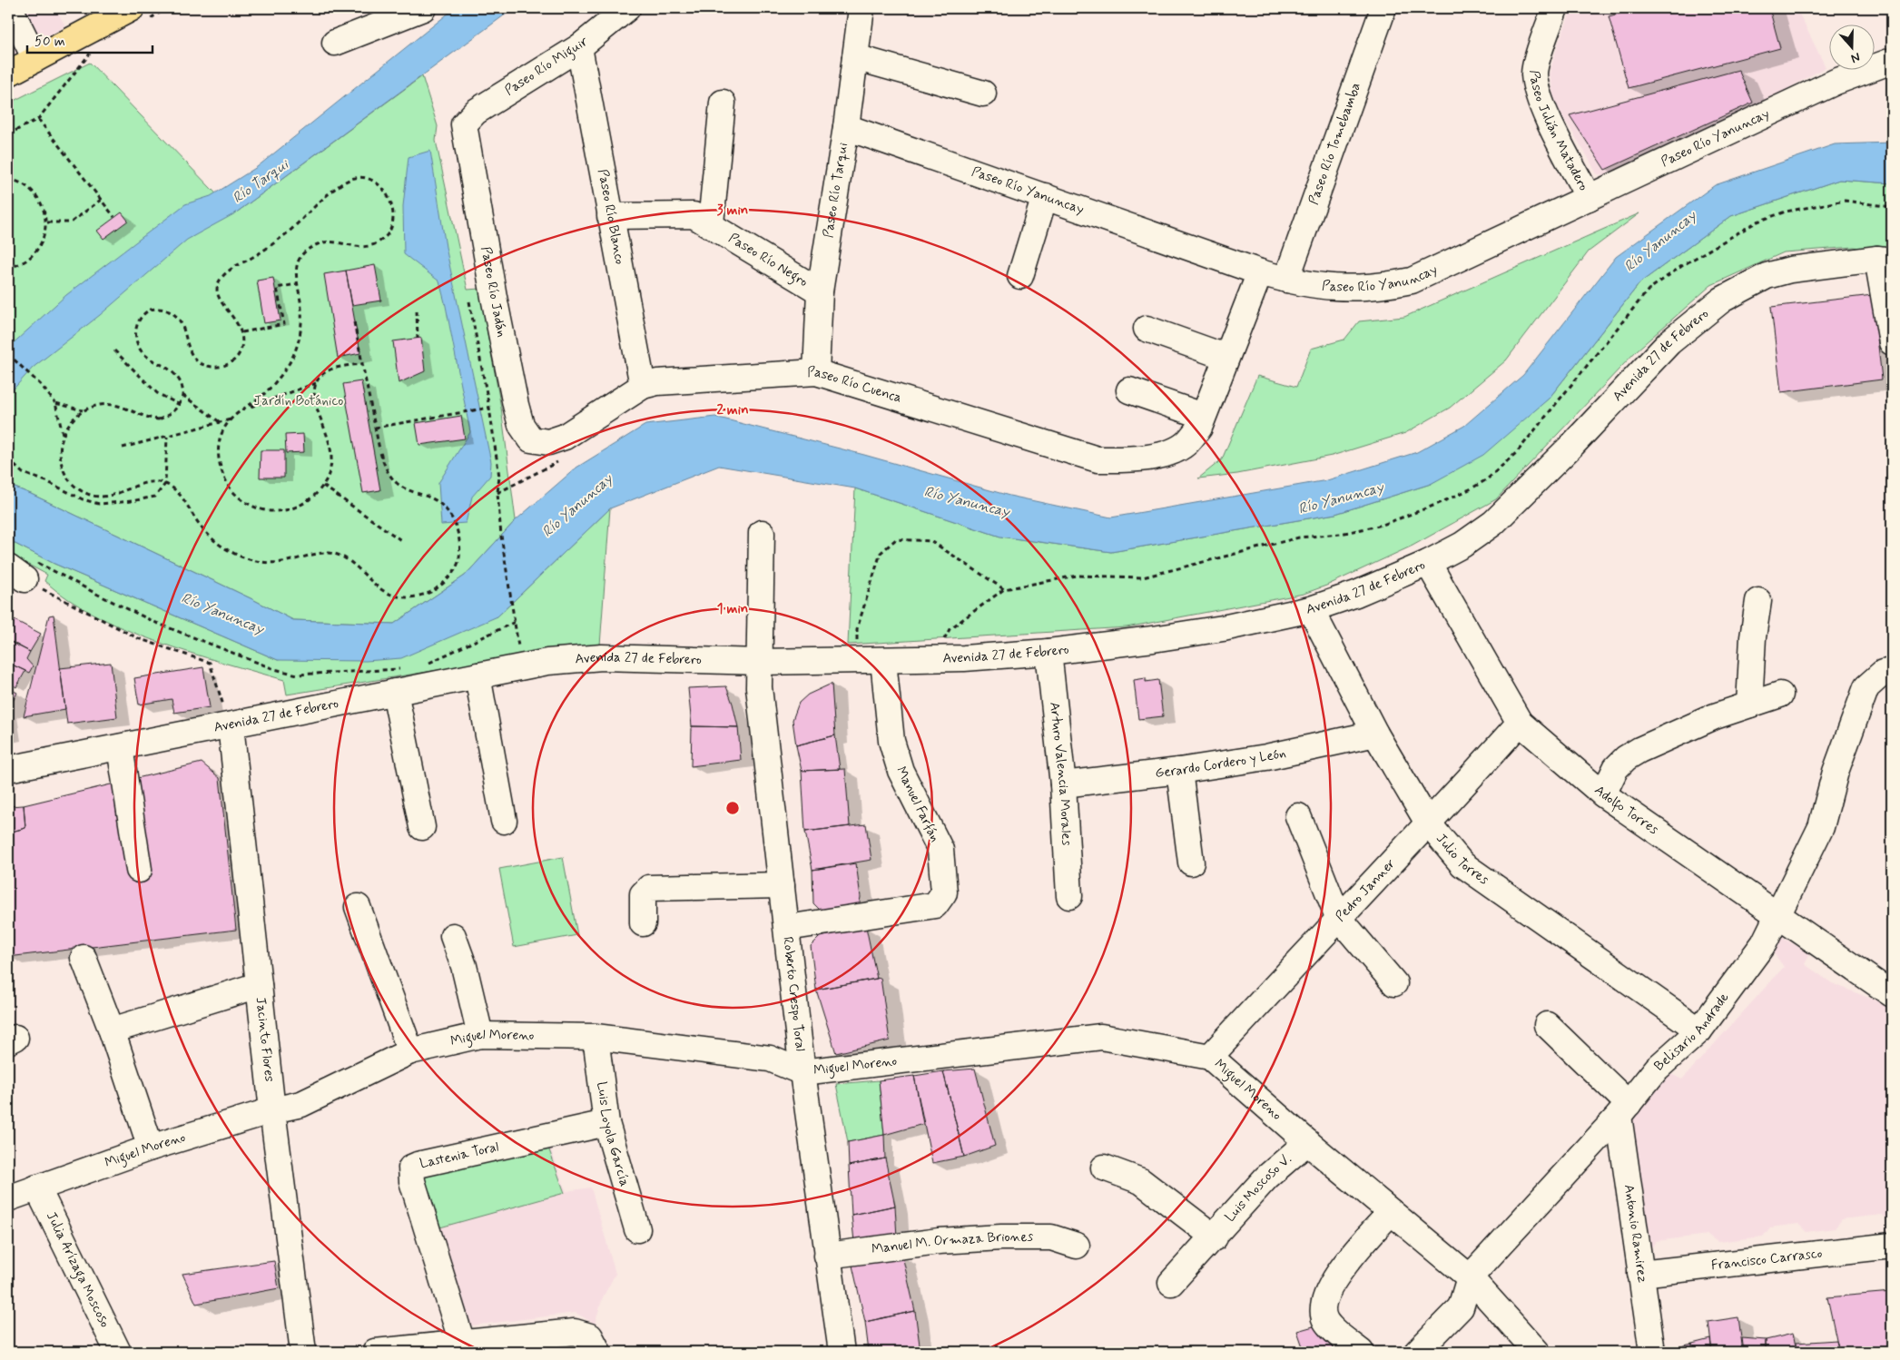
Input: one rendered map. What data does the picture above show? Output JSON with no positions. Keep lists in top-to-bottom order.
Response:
{
  "streets": {
    "street": [
      "Paseo Río Miguir",
      "Paseo Julián Matadero",
      "Paseo Río Yanuncay",
      "Paseo Río Tomebamba",
      "Paseo Río Tarqui",
      "Paseo Río Blanco",
      "Paseo Río Negro",
      "Paseo Río Jadán",
      "Avenida 27 de Febrero",
      "Paseo Río Cuenca",
      "Gerardo Cordero y León",
      "Arturo Valencia Morales",
      "Manuel Farfán",
      "Adolfo Torres",
      "Julio Torres",
      "Pedro Janner",
      "Roberto Crespo Toral",
      "Belisario Andrade",
      "Jacinto Flores",
      "Miguel Moreno",
      "Luis Loyola García",
      "Lastenia Toral",
      "Luis Moscoso V.",
      "Antonio Ramirez",
      "Manuel M. Ormaza Briones",
      "Francisco Carrasco",
      "Julia Arízaga Moscoso"
    ]
  },
  "crossings": [
    ["Paseo Río Miguir", "Paseo Río Blanco"],
    ["Paseo Río Miguir", "Paseo Río Jadán"],
    ["Paseo Julián Matadero", "Paseo Río Yanuncay"],
    ["Paseo Río Yanuncay", "Paseo Río Tomebamba"],
    ["Paseo Río Yanuncay", "Paseo Río Tarqui"],
    ["Paseo Río Tarqui", "Paseo Río Negro"],
    ["Paseo Río Tarqui", "Paseo Río Cuenca"],
    ["Paseo Río Blanco", "Paseo Río Negro"],
    ["Paseo Río Blanco", "Paseo Río Cuenca"],
    ["Paseo Río Jadán", "Paseo Río Cuenca"],
    ["Avenida 27 de Febrero", "Arturo Valencia Morales"],
    ["Avenida 27 de Febrero", "Manuel Farfán"],
    ["Avenida 27 de Febrero", "Adolfo Torres"],
    ["Avenida 27 de Febrero", "Julio Torres"],
    ["Avenida 27 de Febrero", "Roberto Crespo Toral"],
    ["Avenida 27 de Febrero", "Jacinto Flores"],
    ["Gerardo Cordero y León", "Arturo Valencia Morales"],
    ["Gerardo Cordero y León", "Julio Torres"],
    ["Manuel Farfán", "Roberto Crespo Toral"],
    ["Adolfo Torres", "Pedro Janner"],
    ["Adolfo Torres", "Belisario Andrade"],
    ["Julio Torres", "Pedro Janner"],
    ["Julio Torres", "Belisario Andrade"],
    ["Pedro Janner", "Miguel Moreno"],
    ["Roberto Crespo Toral", "Miguel Moreno"],
    ["Roberto Crespo Toral", "Manuel M. Ormaza Briones"],
    ["Belisario Andrade", "Miguel Moreno"],
    ["Belisario Andrade", "Antonio Ramirez"],
    ["Jacinto Flores", "Miguel Moreno"],
    ["Miguel Moreno", "Luis Loyola García"],
    ["Miguel Moreno", "Luis Moscoso V."],
    ["Miguel Moreno", "Julia Arízaga Moscoso"],
    ["Luis Loyola García", "Lastenia Toral"],
    ["Antonio Ramirez", "Francisco Carrasco"]
  ],
  "water": ["Río Tarqui", "Río Yanuncay"],
  "parks": ["Jardín Botánico"],
  "scale_bar": "50 m",
  "north": "bottom",
  "rings": ["3 min", "2 min", "1 min"]
}
